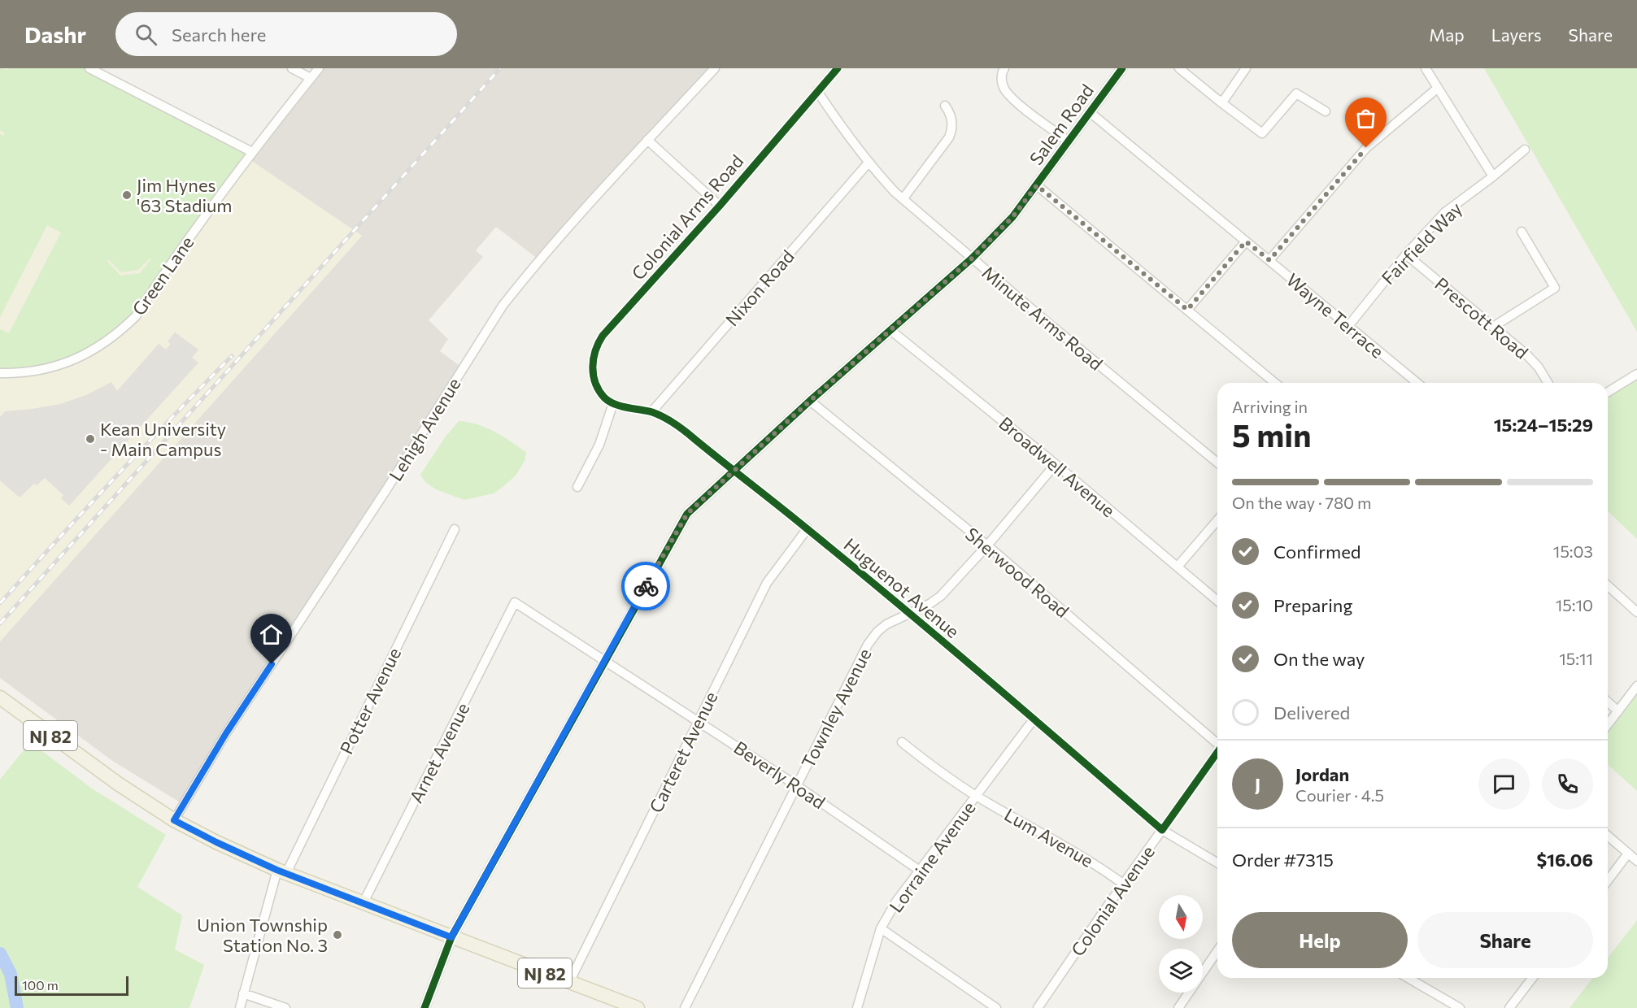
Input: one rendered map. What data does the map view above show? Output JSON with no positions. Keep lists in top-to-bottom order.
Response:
{
  "streets": {
    "main road": ["NJ 82"],
    "street": [
      "Salem Road",
      "Colonial Arms Road",
      "Fairfield Way",
      "Green Lane",
      "Nixon Road",
      "Wayne Terrace",
      "Minute Arms Road",
      "Prescott Road",
      "Lehigh Avenue",
      "Broadwell Avenue",
      "Sherwood Road",
      "Huguenot Avenue",
      "Potter Avenue",
      "Townley Avenue",
      "Carteret Avenue",
      "Arnet Avenue",
      "Beverly Road",
      "Lum Avenue",
      "Lorraine Avenue",
      "Colonial Avenue"
    ]
  },
  "crossings": [
    ["Salem Road", "Wayne Terrace"],
    ["Salem Road", "Minute Arms Road"],
    ["Salem Road", "Broadwell Avenue"],
    ["Salem Road", "Sherwood Road"],
    ["Salem Road", "Huguenot Avenue"],
    ["Salem Road", "NJ 82"],
    ["Salem Road", "Beverly Road"],
    ["Colonial Arms Road", "Minute Arms Road"],
    ["Colonial Arms Road", "Huguenot Avenue"],
    ["Fairfield Way", "Wayne Terrace"],
    ["Fairfield Way", "Prescott Road"],
    ["Nixon Road", "Minute Arms Road"],
    ["Nixon Road", "Huguenot Avenue"],
    ["Lehigh Avenue", "NJ 82"],
    ["Broadwell Avenue", "Townley Avenue"],
    ["Sherwood Road", "Townley Avenue"],
    ["Huguenot Avenue", "Townley Avenue"],
    ["Huguenot Avenue", "Carteret Avenue"],
    ["Huguenot Avenue", "Lorraine Avenue"],
    ["Huguenot Avenue", "Colonial Avenue"],
    ["Potter Avenue", "NJ 82"],
    ["Townley Avenue", "Beverly Road"],
    ["NJ 82", "Carteret Avenue"],
    ["NJ 82", "Arnet Avenue"],
    ["Carteret Avenue", "Beverly Road"],
    ["Arnet Avenue", "Beverly Road"],
    ["Beverly Road", "Lorraine Avenue"],
    ["Lum Avenue", "Lorraine Avenue"],
    ["Lum Avenue", "Colonial Avenue"]
  ],
  "places": ["Jim Hynes '63 Stadium", "Kean University - Main Campus", "Union Township Station No. 3"],
  "scale_bar": "100 m",
  "north": "bottom",
  "page": {
    "header": "Dashr",
    "search": "Search here",
    "nav": ["Map", "Layers", "Share"],
    "heading": ["5 min", "Arriving in", "15:24–15:29"],
    "panel": [
      "Jordan",
      "Courier · 4.5",
      "Order #7315",
      "$16.06"
    ],
    "bar": "On the way · 780 m",
    "list": [
      ["Confirmed", "15:03"],
      ["Preparing", "15:10"],
      ["On the way", "15:11"],
      "Delivered"
    ],
    "round": "J",
    "buttons": ["Help", "Share"],
    "scale": "100 m"
  }
}
